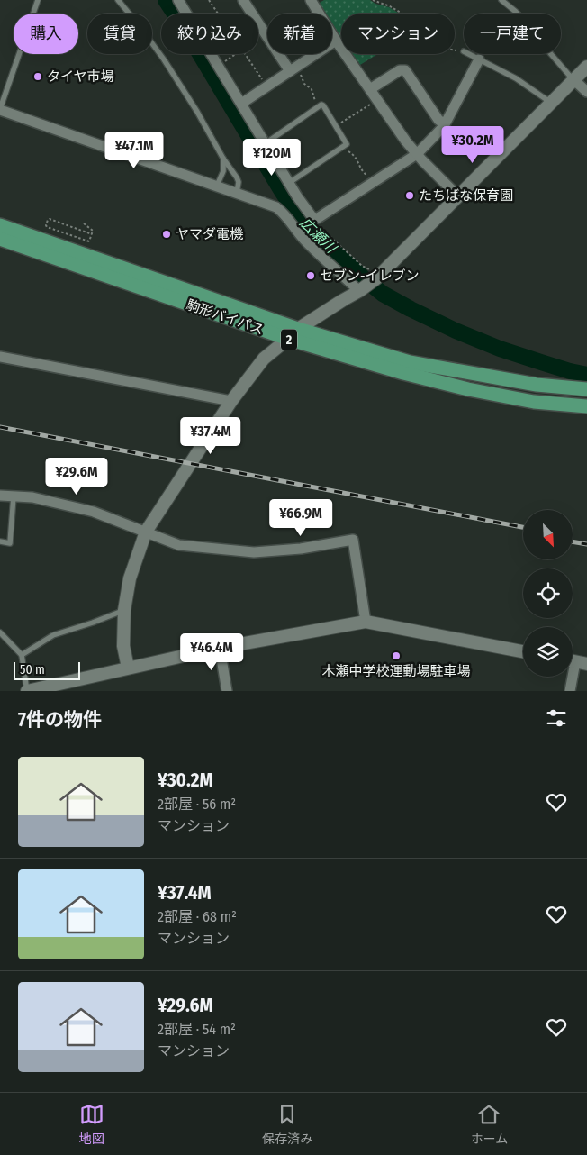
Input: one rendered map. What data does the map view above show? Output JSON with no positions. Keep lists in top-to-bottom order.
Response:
{
  "streets": {
    "main road": ["駒形バイパス", "2"]
  },
  "water": ["広瀬川"],
  "places": [
    "タイヤ市場",
    "たちばな保育園",
    "ヤマダ電機",
    "セブン-イレブン",
    "木瀬中学校運動場駐車場"
  ],
  "scale_bar": "50 m",
  "north": "bottom right",
  "page": {
    "chip": [
      "購入",
      "賃貸",
      "絞り込み",
      "新着",
      "マンション",
      "一戸建て"
    ],
    "price": [
      "¥30.2M",
      "¥47.1M",
      "¥120M",
      "¥37.4M",
      "¥29.6M",
      "¥66.9M",
      "¥46.4M"
    ],
    "scale": "50 m",
    "heading": "7件の物件",
    "list": [
      {
        "name": "¥30.2M",
        "note": "2部屋 · 56 m² · マンション"
      },
      {
        "name": "¥37.4M",
        "note": "2部屋 · 68 m² · マンション"
      },
      {
        "name": "¥29.6M",
        "note": "2部屋 · 54 m² · マンション"
      }
    ],
    "tabs": ["地図", "保存済み", "ホーム"]
  }
}
